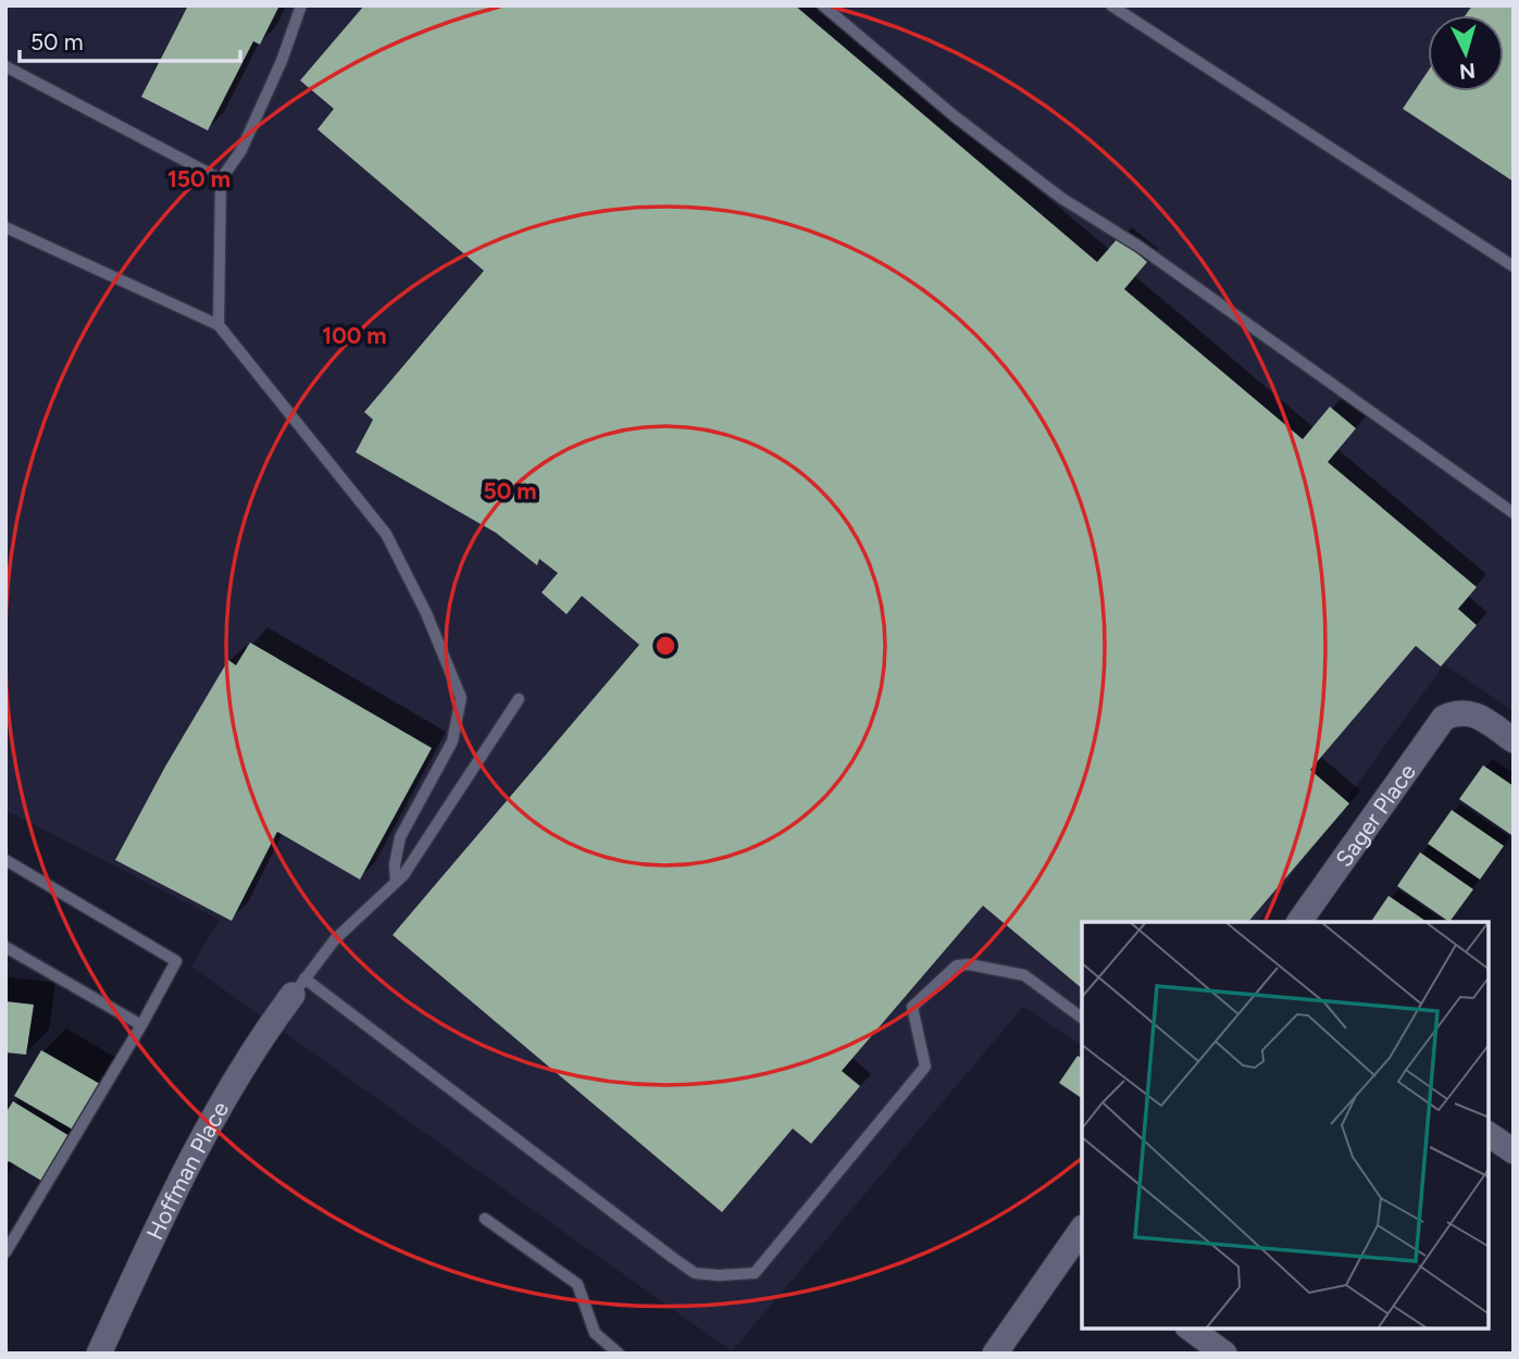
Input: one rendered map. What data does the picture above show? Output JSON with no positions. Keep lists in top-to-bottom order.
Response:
{
  "streets": {
    "street": ["Sager Place", "Hoffman Place"]
  },
  "scale_bar": "50 m",
  "north": "bottom",
  "rings": ["150 m", "100 m", "50 m"]
}
